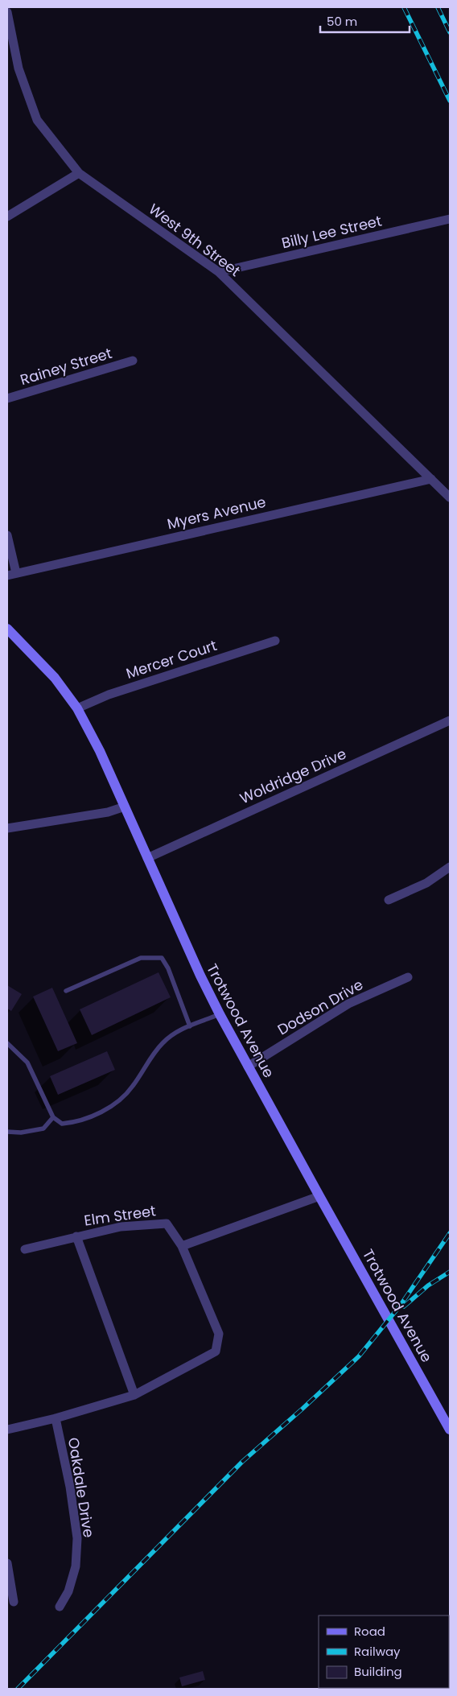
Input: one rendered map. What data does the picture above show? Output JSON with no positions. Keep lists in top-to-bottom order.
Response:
{
  "streets": {
    "main road": ["Trotwood Avenue"],
    "street": [
      "Billy Lee Street",
      "West 9th Street",
      "Rainey Street",
      "Myers Avenue",
      "Mercer Court",
      "Woldridge Drive",
      "Dodson Drive",
      "Elm Street",
      "Oakdale Drive"
    ]
  },
  "crossings": [
    ["Billy Lee Street", "West 9th Street"],
    ["West 9th Street", "Myers Avenue"],
    ["Mercer Court", "Trotwood Avenue"],
    ["Woldridge Drive", "Trotwood Avenue"],
    ["Dodson Drive", "Trotwood Avenue"]
  ],
  "legend": ["Road", "Railway", "Building"],
  "scale_bar": "50 m"
}
